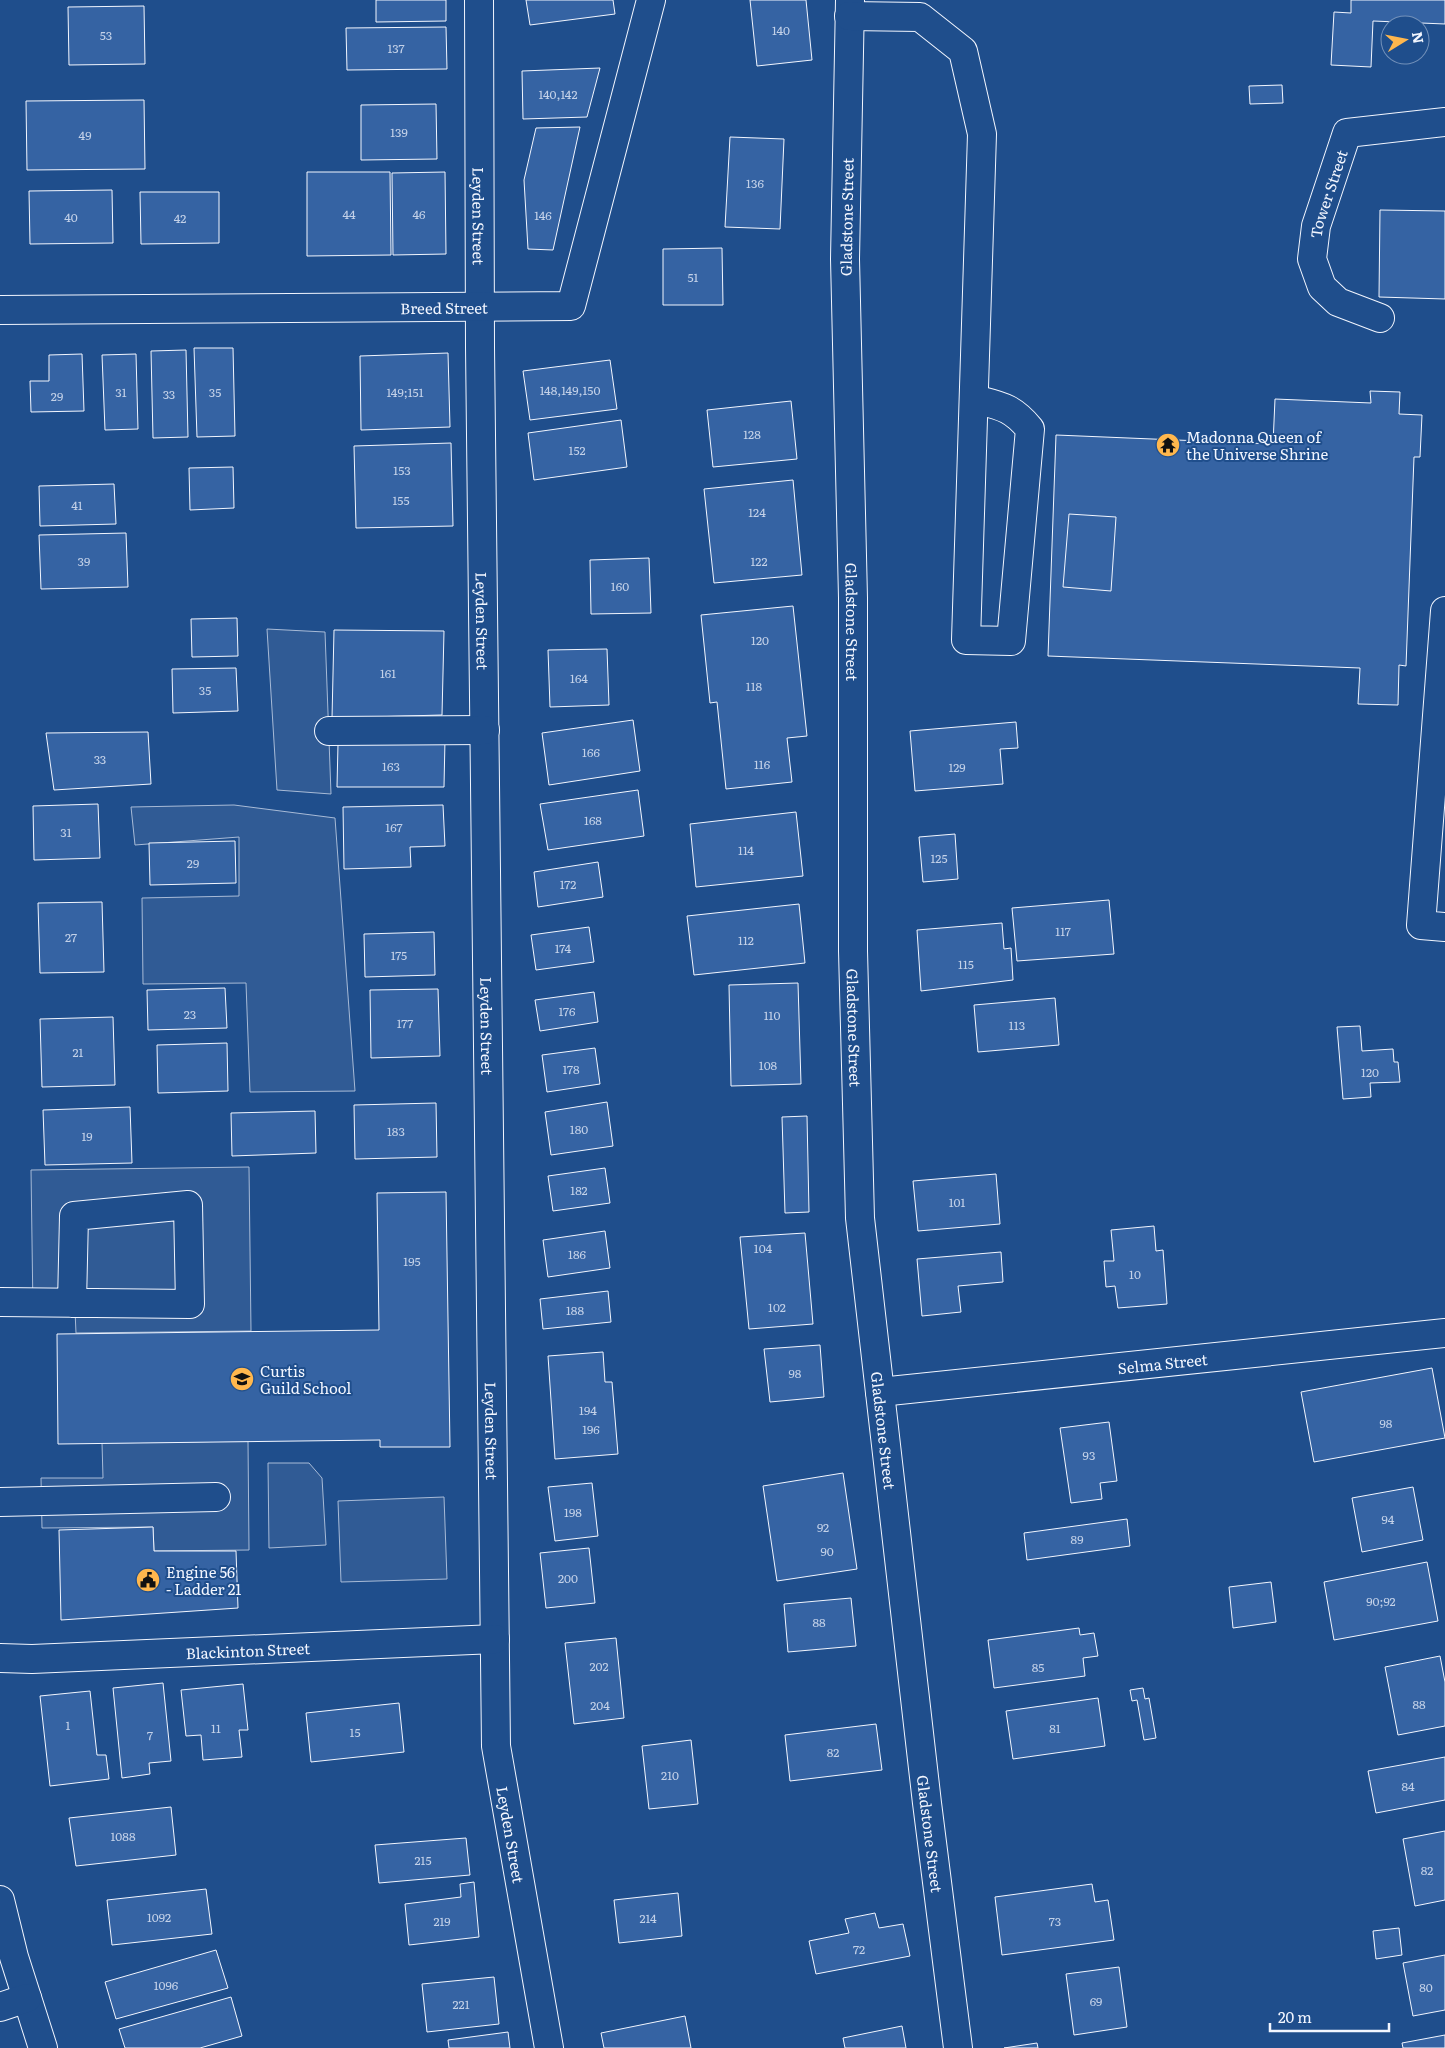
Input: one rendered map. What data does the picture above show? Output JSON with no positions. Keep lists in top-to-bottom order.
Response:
{
  "streets": {
    "street": [
      "Tower Street",
      "Leyden Street",
      "Gladstone Street",
      "Breed Street",
      "Selma Street",
      "Blackinton Street"
    ]
  },
  "crossings": [
    ["Leyden Street", "Breed Street"],
    ["Leyden Street", "Blackinton Street"],
    ["Gladstone Street", "Selma Street"]
  ],
  "places": {
    "temple": ["Madonna Queen of the Universe Shrine"],
    "school or university": ["Curtis Guild School"],
    "public building": ["Engine 56 - Ladder 21"]
  },
  "house_numbers": [
    "140",
    "53",
    "137",
    "140,142",
    "139",
    "49",
    "136",
    "44",
    "46",
    "146",
    "40",
    "42",
    "51",
    "148,149,150",
    "31",
    "35",
    "149;151",
    "33",
    "29",
    "128",
    "152",
    "153",
    "155",
    "41",
    "124",
    "39",
    "122",
    "160",
    "120",
    "161",
    "164",
    "118",
    "35",
    "166",
    "33",
    "116",
    "163",
    "129",
    "168",
    "167",
    "31",
    "114",
    "125",
    "29",
    "172",
    "117",
    "27",
    "112",
    "174",
    "175",
    "115",
    "176",
    "23",
    "110",
    "177",
    "113",
    "21",
    "108",
    "178",
    "120",
    "180",
    "183",
    "19",
    "182",
    "101",
    "104",
    "186",
    "195",
    "10",
    "102",
    "188",
    "98",
    "194",
    "98",
    "196",
    "93",
    "198",
    "94",
    "92",
    "89",
    "90",
    "200",
    "90;92",
    "88",
    "202",
    "85",
    "88",
    "204",
    "1",
    "11",
    "81",
    "15",
    "7",
    "82",
    "210",
    "84",
    "1088",
    "215",
    "82",
    "1092",
    "214",
    "219",
    "73",
    "72",
    "1096",
    "80",
    "69",
    "221"
  ],
  "scale_bar": "20 m",
  "north": "right"
}
